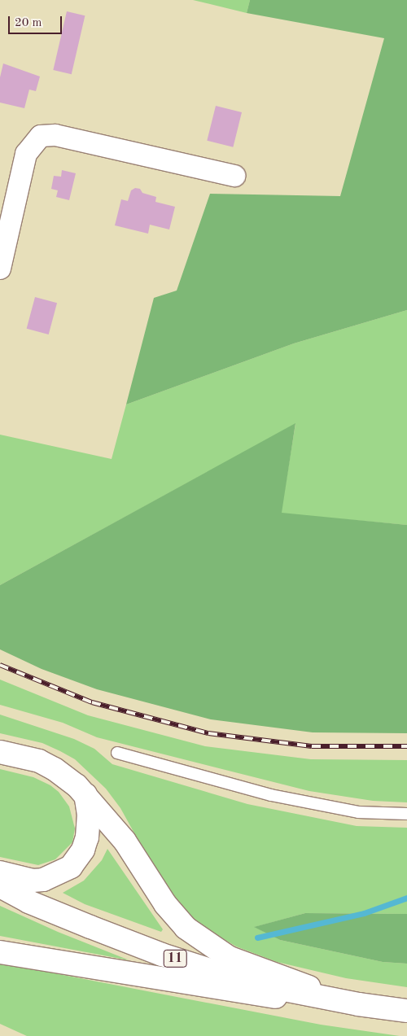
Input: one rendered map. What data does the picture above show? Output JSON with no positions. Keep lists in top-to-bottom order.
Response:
{
  "streets": {
    "main road": ["11"]
  },
  "scale_bar": "20 m"
}
